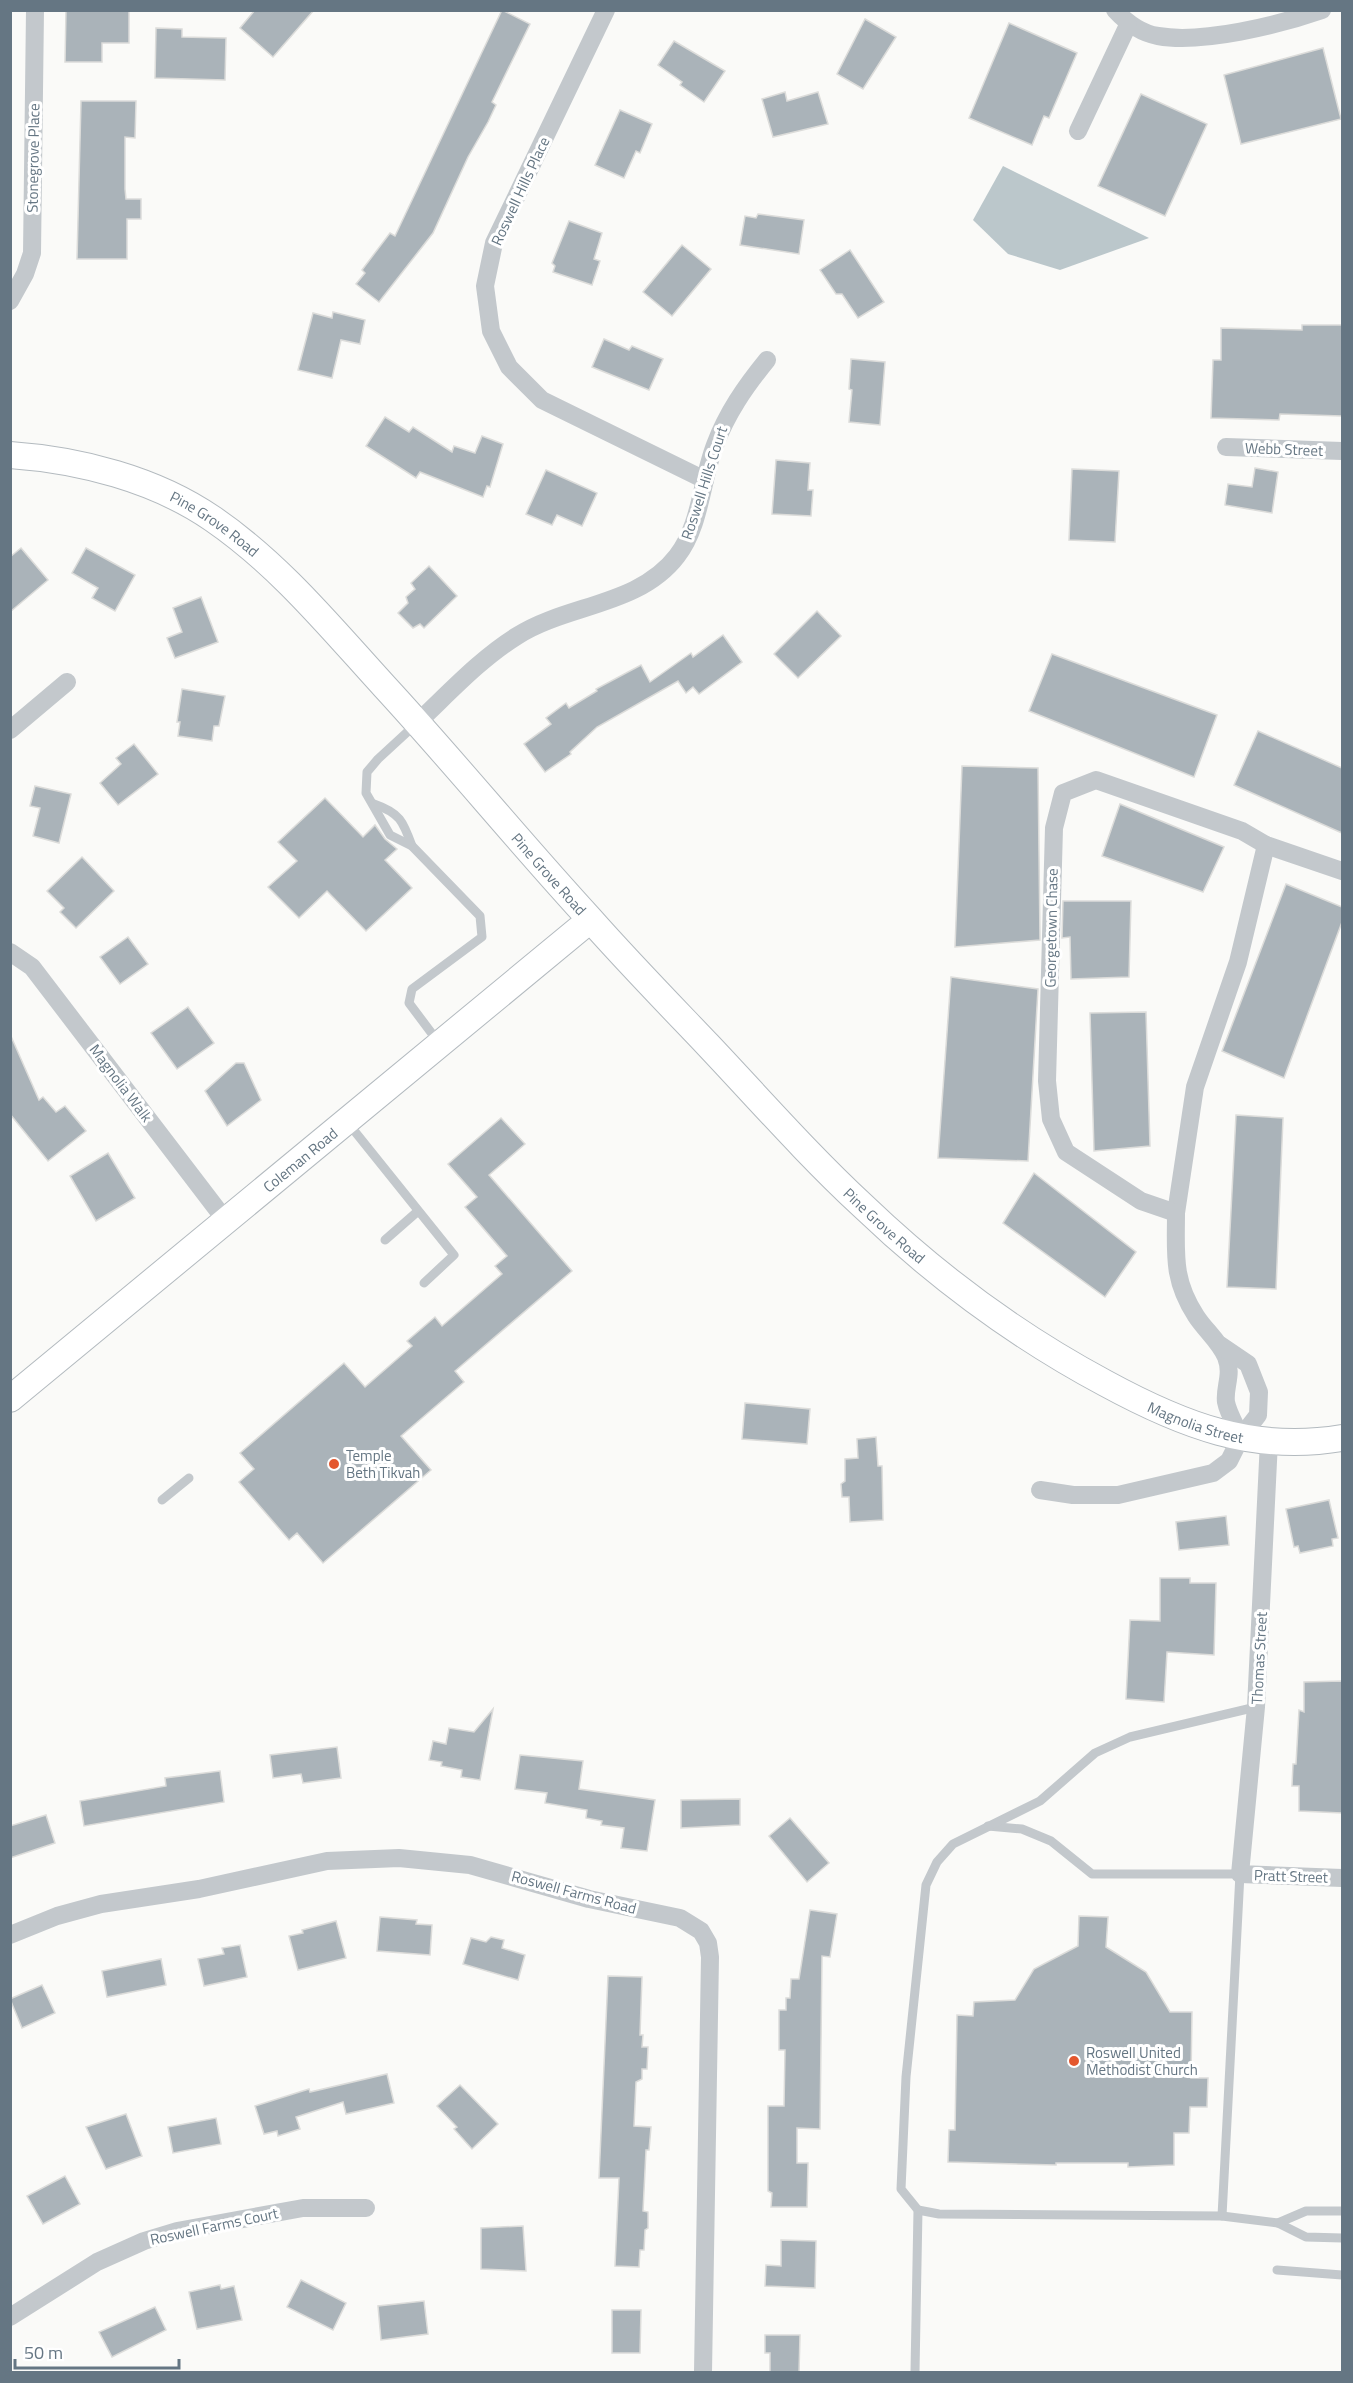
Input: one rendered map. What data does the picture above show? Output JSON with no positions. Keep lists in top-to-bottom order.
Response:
{
  "streets": {
    "main road": ["Pine Grove Road", "Coleman Road", "Magnolia Street"],
    "street": [
      "Stonegrove Place",
      "Roswell Hills Place",
      "Webb Street",
      "Roswell Hills Court",
      "Georgetown Chase",
      "Magnolia Walk",
      "Thomas Street",
      "Pratt Street",
      "Roswell Farms Road",
      "Roswell Farms Court"
    ]
  },
  "crossings": [
    ["Roswell Hills Place", "Roswell Hills Court"],
    ["Roswell Hills Court", "Pine Grove Road"],
    ["Pine Grove Road", "Coleman Road"],
    ["Pine Grove Road", "Magnolia Street"],
    ["Magnolia Walk", "Coleman Road"],
    ["Magnolia Street", "Thomas Street"],
    ["Thomas Street", "Pratt Street"]
  ],
  "places": ["Temple Beth Tikvah", "Roswell United Methodist Church"],
  "scale_bar": "50 m"
}
